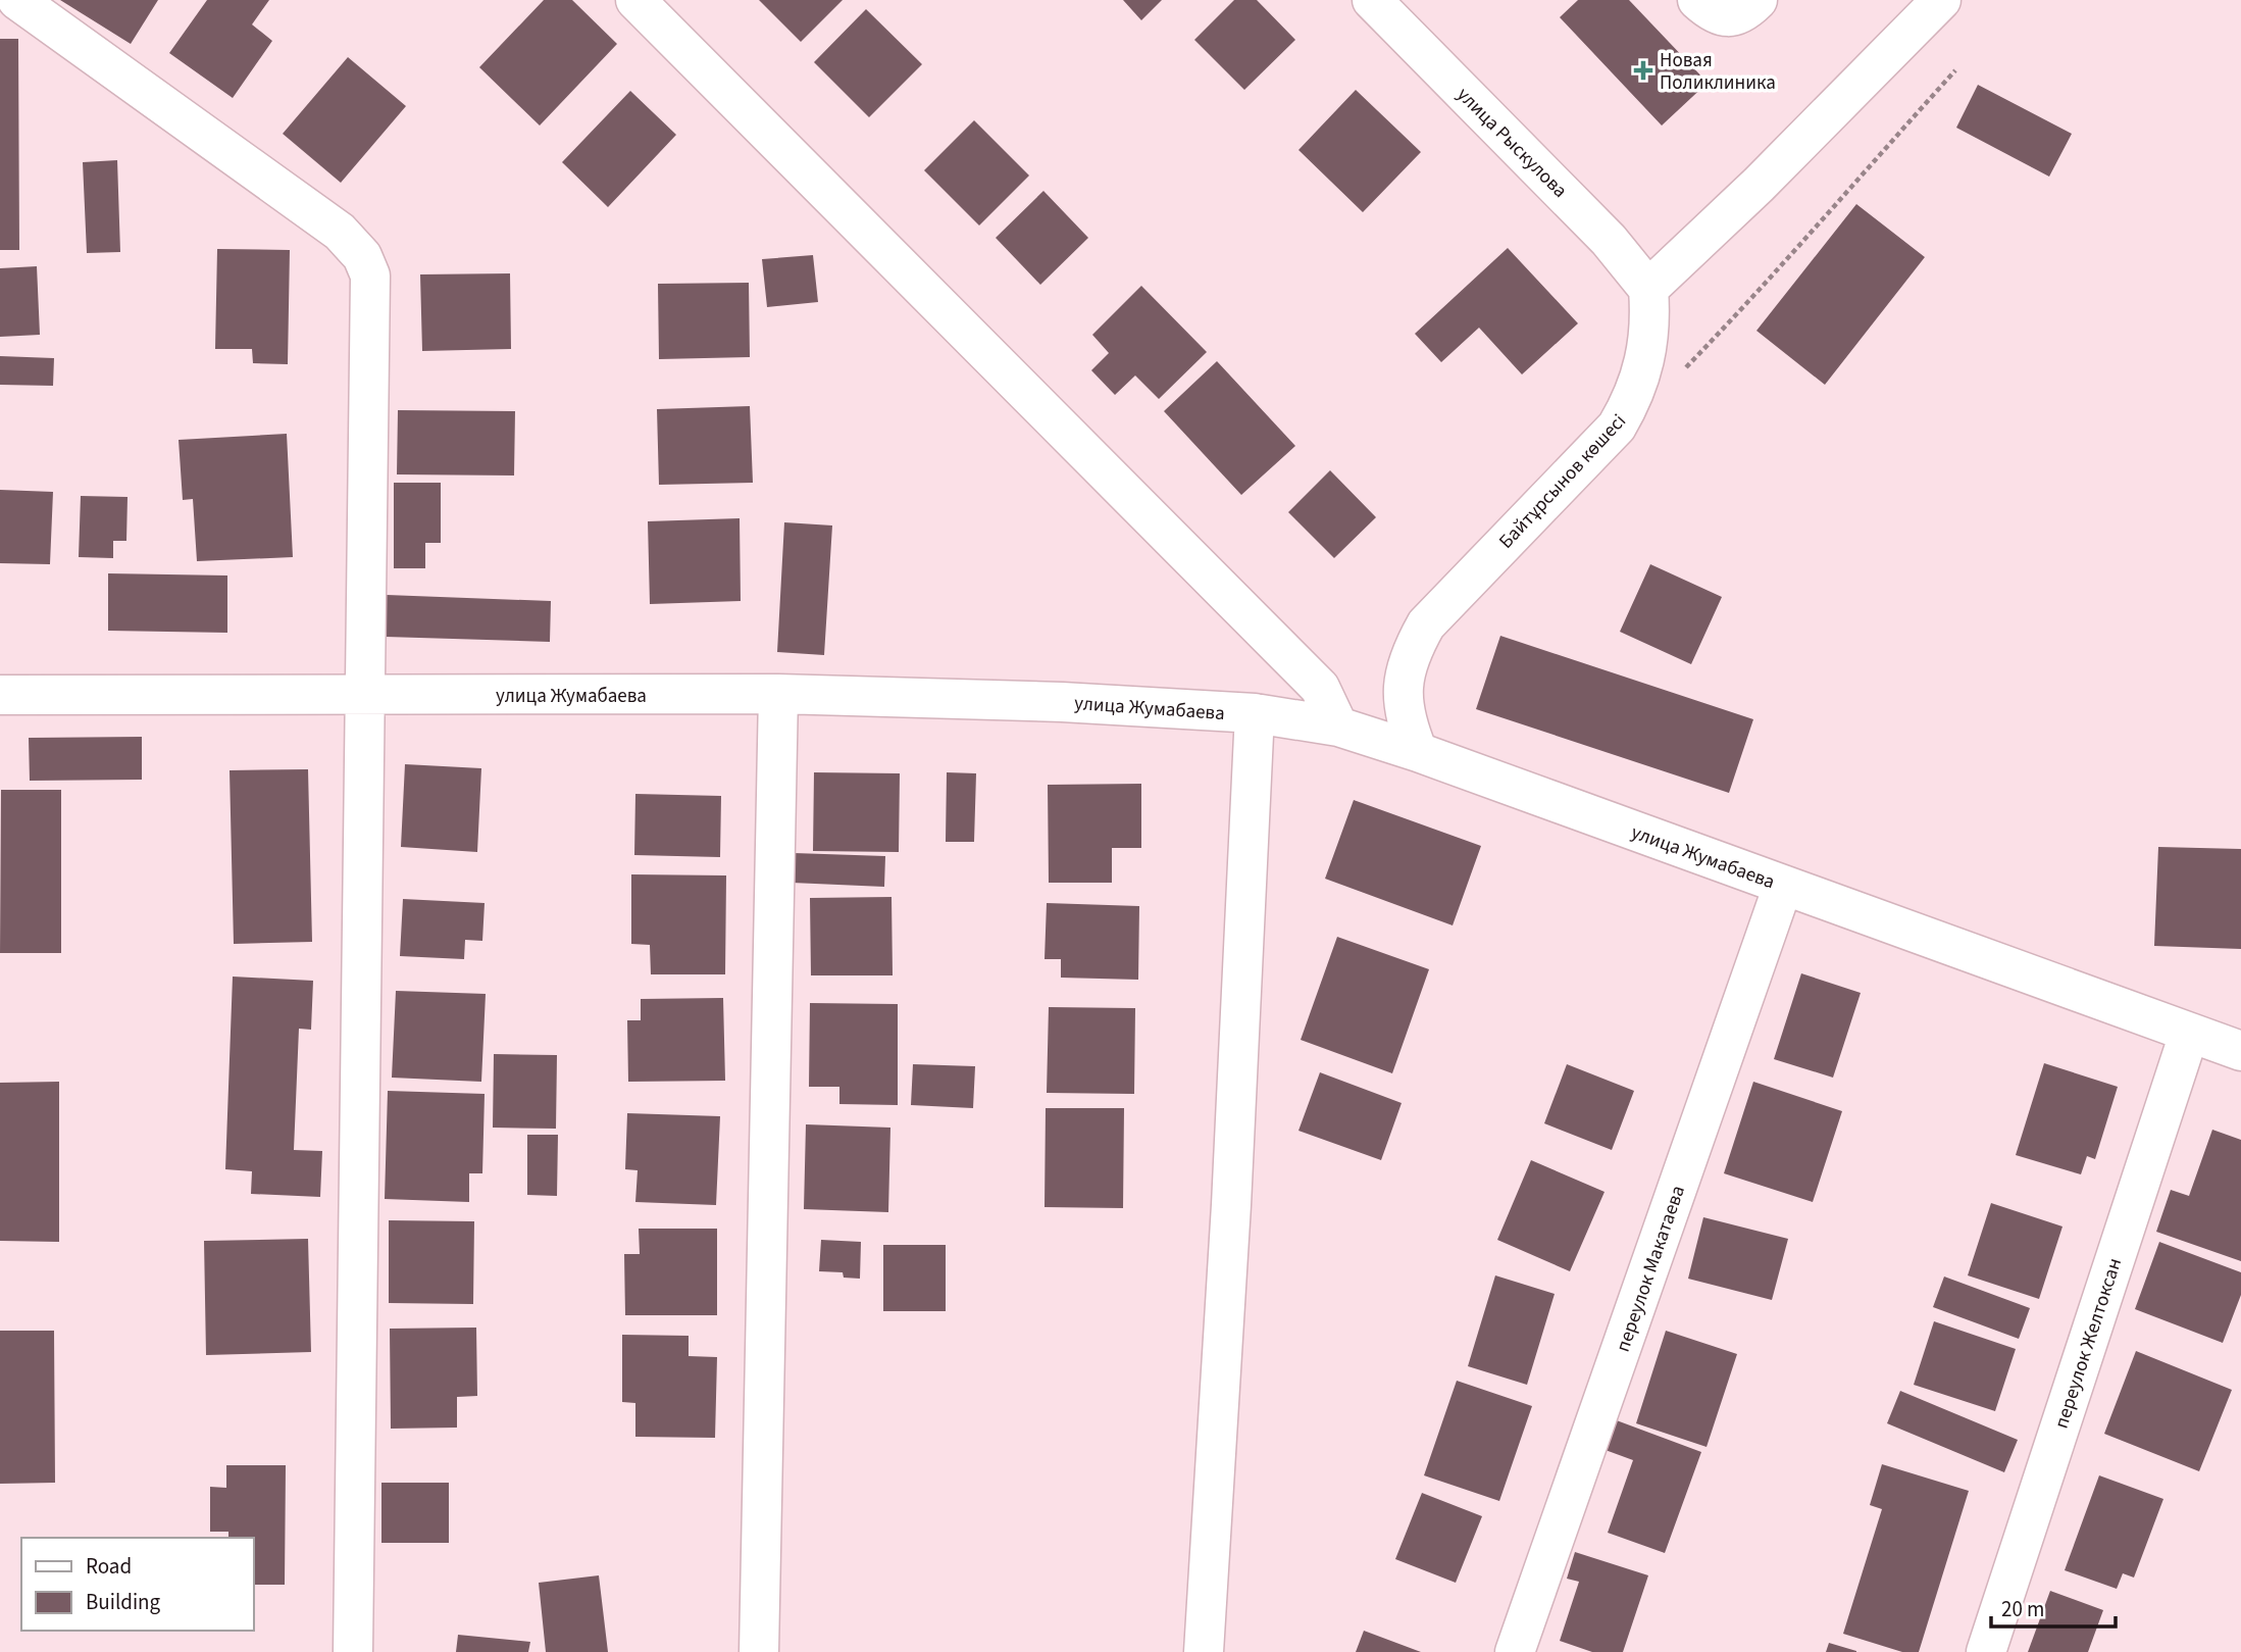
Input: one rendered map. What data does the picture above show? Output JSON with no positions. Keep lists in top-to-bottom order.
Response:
{
  "streets": {
    "street": [
      "улица Рыскулова",
      "Байтұрсынов көшесі",
      "улица Жумабаева",
      "переулок Макатаева",
      "переулок Желтоксан"
    ]
  },
  "crossings": [
    ["улица Рыскулова", "Байтұрсынов көшесі"],
    ["Байтұрсынов көшесі", "улица Жумабаева"],
    ["улица Жумабаева", "переулок Макатаева"],
    ["улица Жумабаева", "переулок Желтоксан"]
  ],
  "places": {
    "health": ["Новая Поликлиника"]
  },
  "legend": ["Road", "Building"],
  "scale_bar": "20 m"
}
